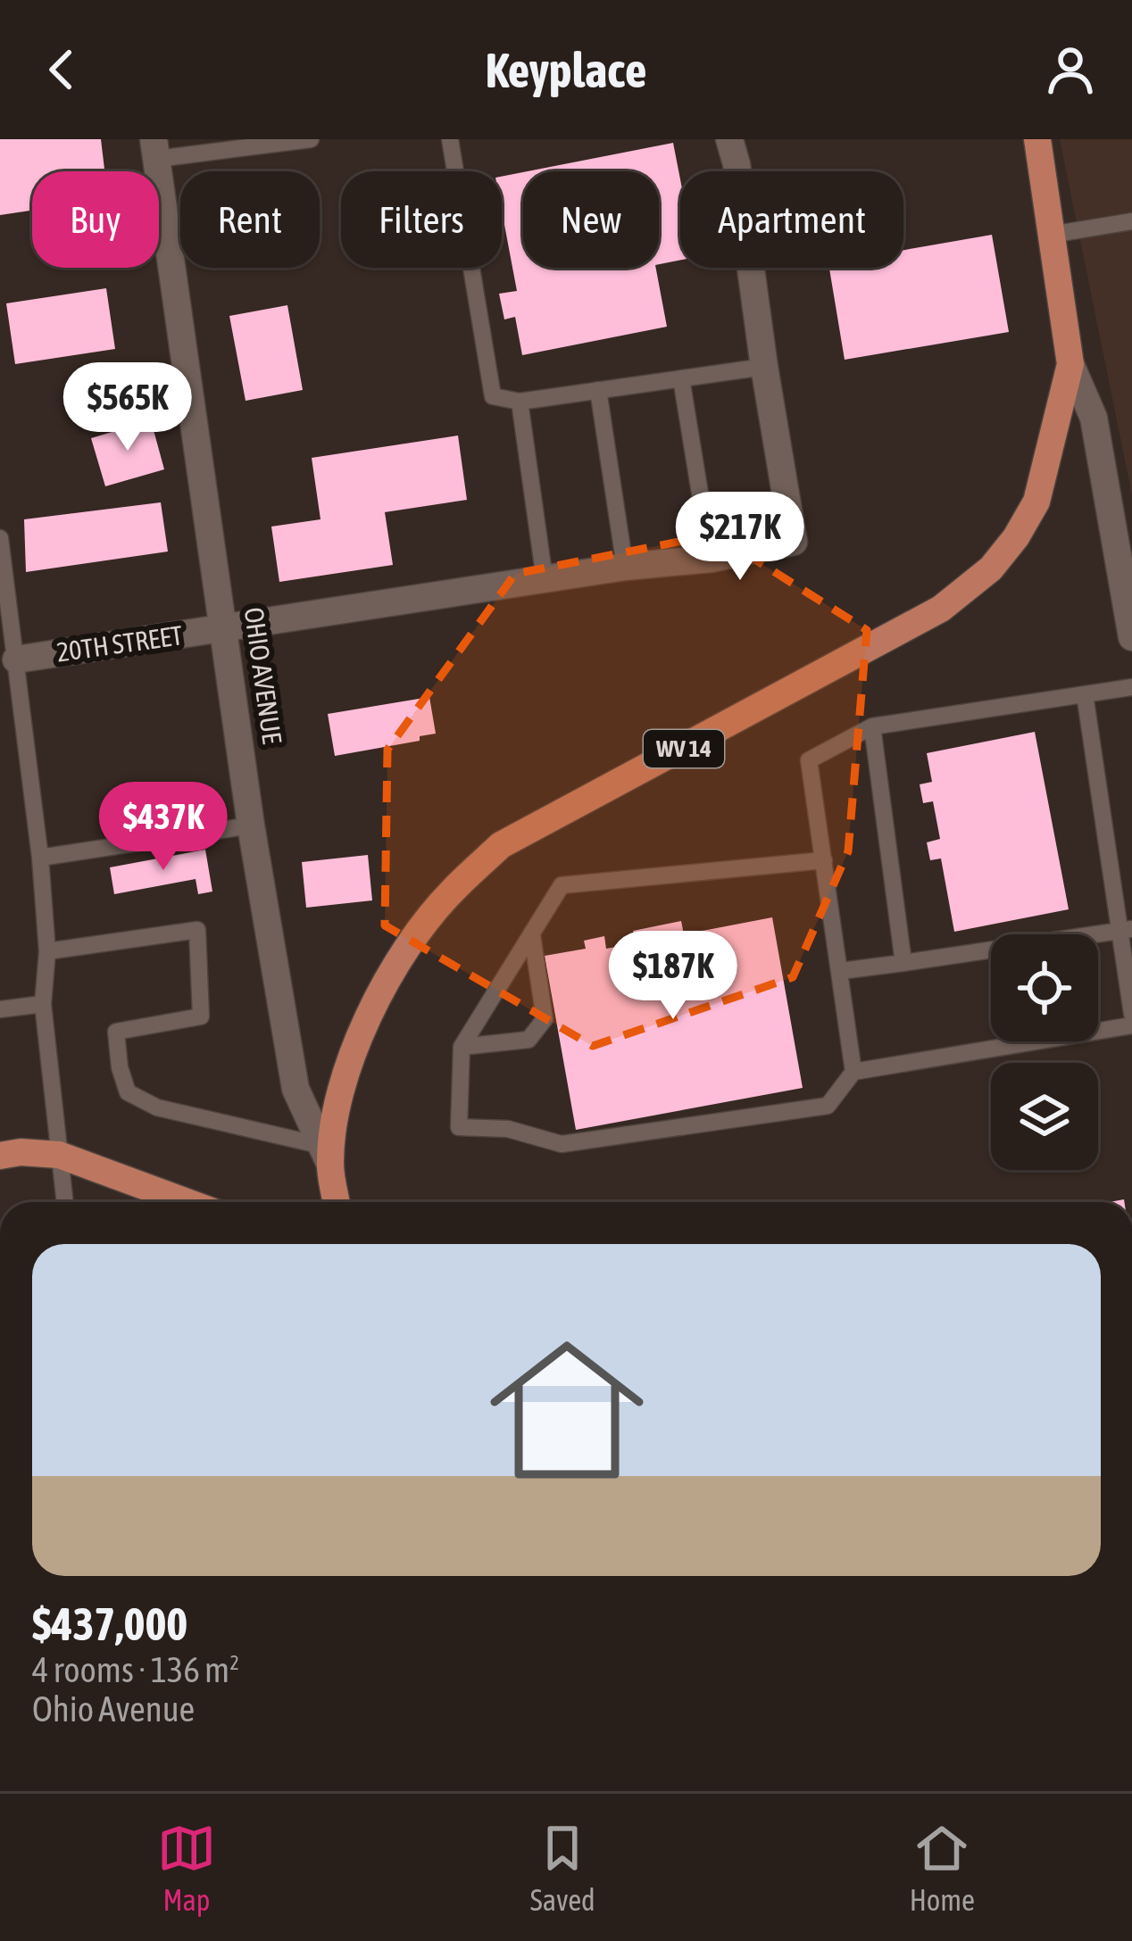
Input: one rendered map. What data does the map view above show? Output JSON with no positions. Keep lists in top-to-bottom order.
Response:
{
  "streets": {
    "main road": ["OHIO AVENUE", "WV 14"],
    "street": ["20TH STREET"]
  },
  "crossings": [
    ["20TH STREET", "OHIO AVENUE"],
    ["OHIO AVENUE", "WV 14"]
  ],
  "page": {
    "header": "Keyplace",
    "chip": [
      "Buy",
      "Rent",
      "Filters",
      "New",
      "Apartment"
    ],
    "price": [
      "$565K",
      "$217K",
      "$437K",
      "$187K"
    ],
    "list": [
      {
        "name": "$437,000",
        "note": "4 rooms · 136 m² · Ohio Avenue"
      }
    ],
    "tabs": ["Map", "Saved", "Home"]
  }
}
